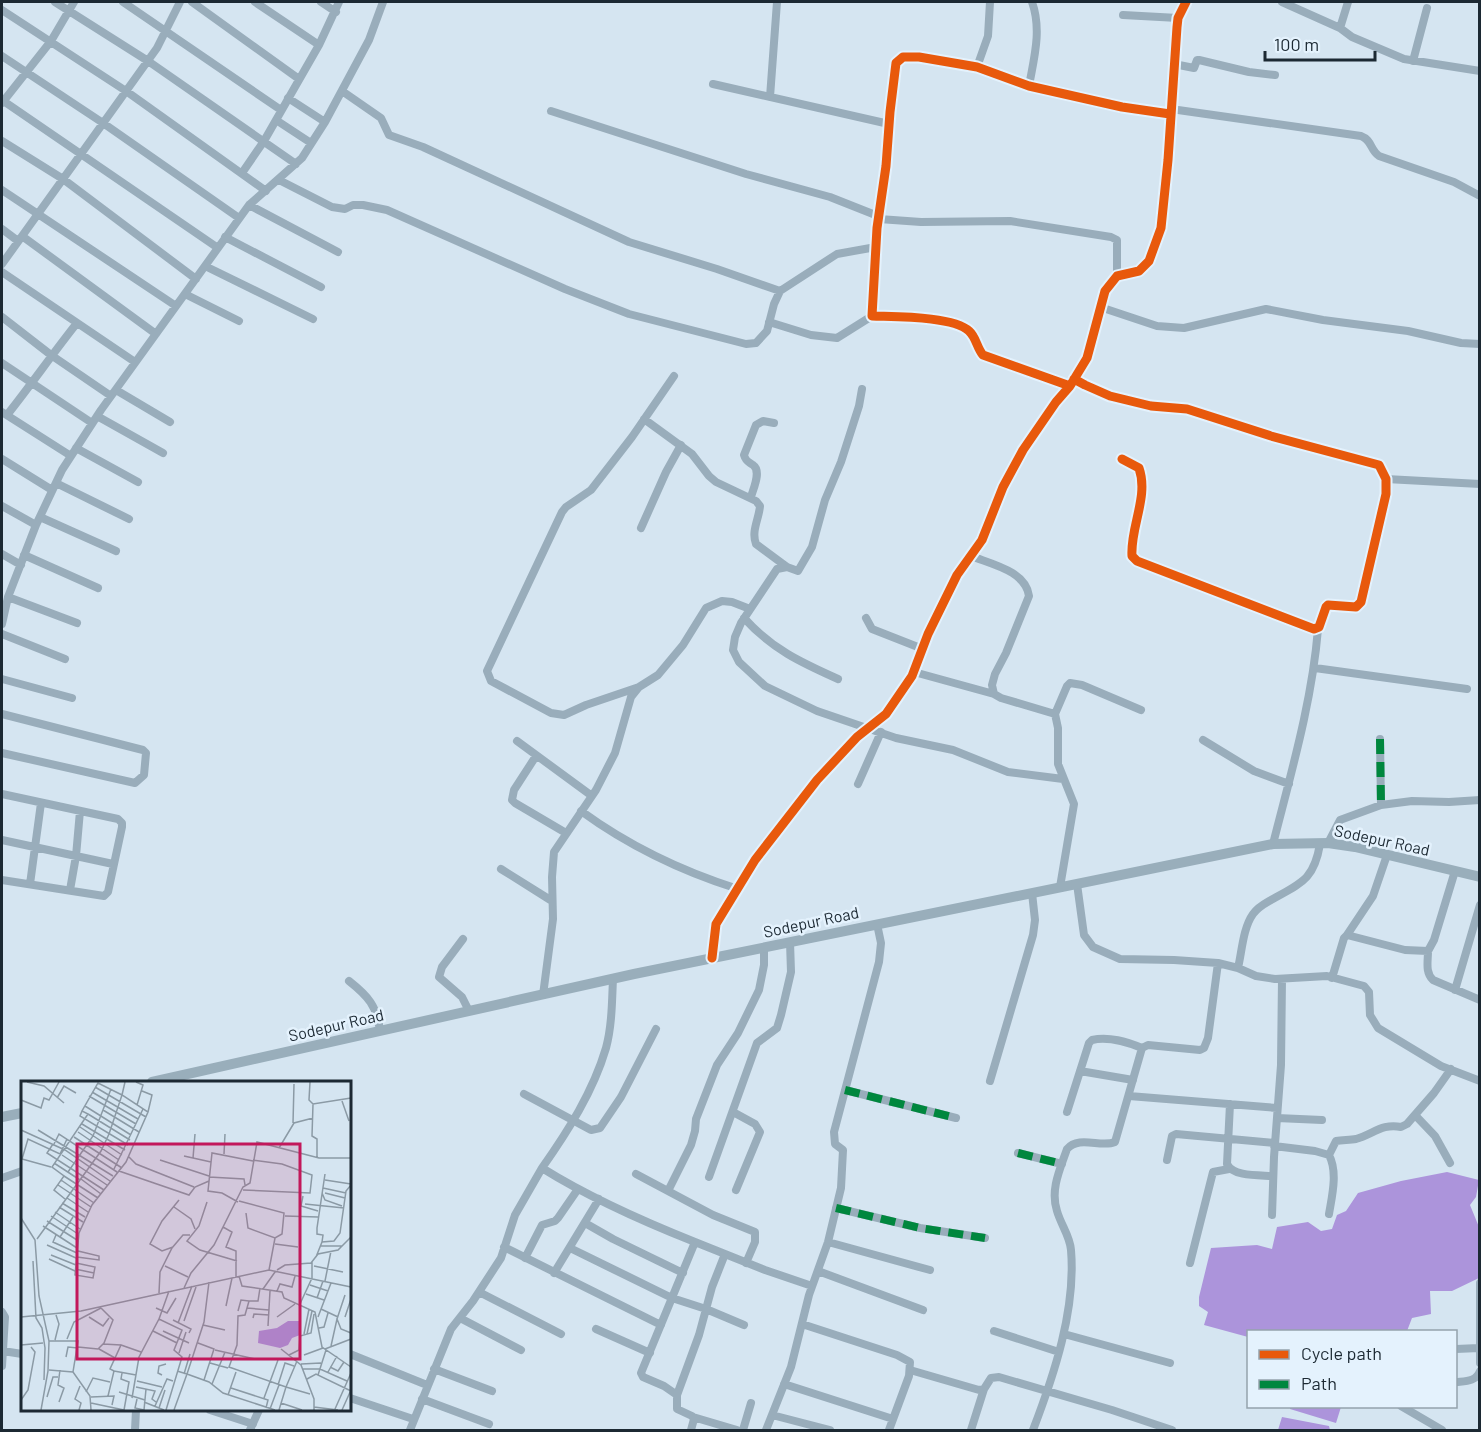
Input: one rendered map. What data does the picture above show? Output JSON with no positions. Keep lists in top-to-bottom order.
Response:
{
  "streets": {
    "main road": ["Sodepur Road"]
  },
  "legend": ["Cycle path", "Path"],
  "scale_bar": "100 m"
}
